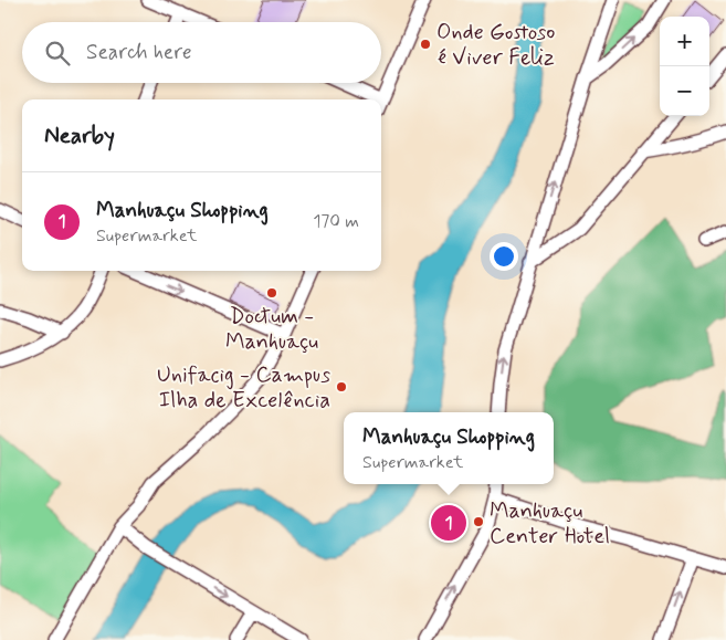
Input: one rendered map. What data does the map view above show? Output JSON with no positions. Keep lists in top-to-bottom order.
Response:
{
  "places": [
    "Onde Gostoso é Viver Feliz",
    "Doctum - Manhuaçu",
    "Unifacig - Campus Ilha de Excelência",
    "Manhuaçu Center Hotel"
  ],
  "page": {
    "map_buttons": ["+", "−"],
    "search": "Search here",
    "heading": "Nearby",
    "list": [
      {
        "mark": "1",
        "name": "Manhuaçu Shopping",
        "note": "Supermarket",
        "value": "170 m"
      }
    ],
    "popup": ["Manhuaçu Shopping", "Supermarket"],
    "pins": "1"
  }
}
